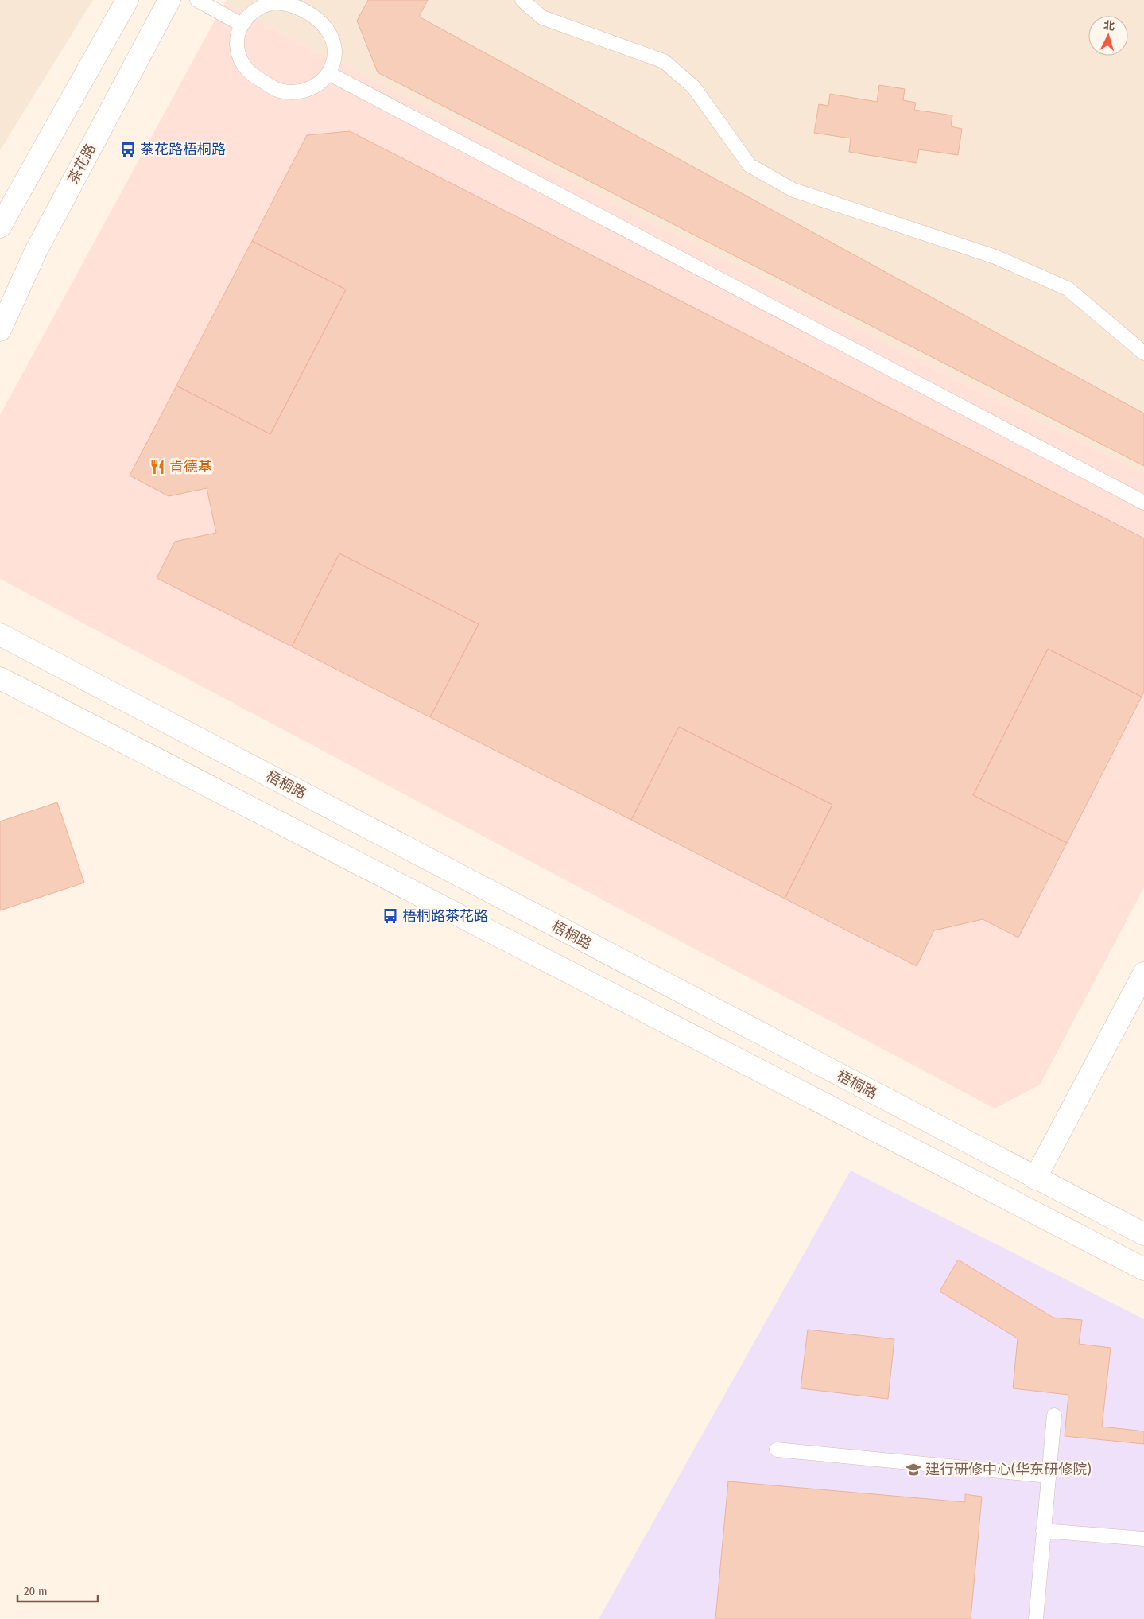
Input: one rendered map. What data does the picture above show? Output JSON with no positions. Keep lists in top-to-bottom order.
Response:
{
  "streets": {
    "street": ["茶花路", "梧桐路"]
  },
  "places": {
    "bus stop": ["茶花路梧桐路", "梧桐路茶花路"],
    "restaurant": ["肯德基"],
    "school or university": ["建行研修中心(华东研修院)"]
  },
  "scale_bar": "20 m",
  "north": "top"
}
